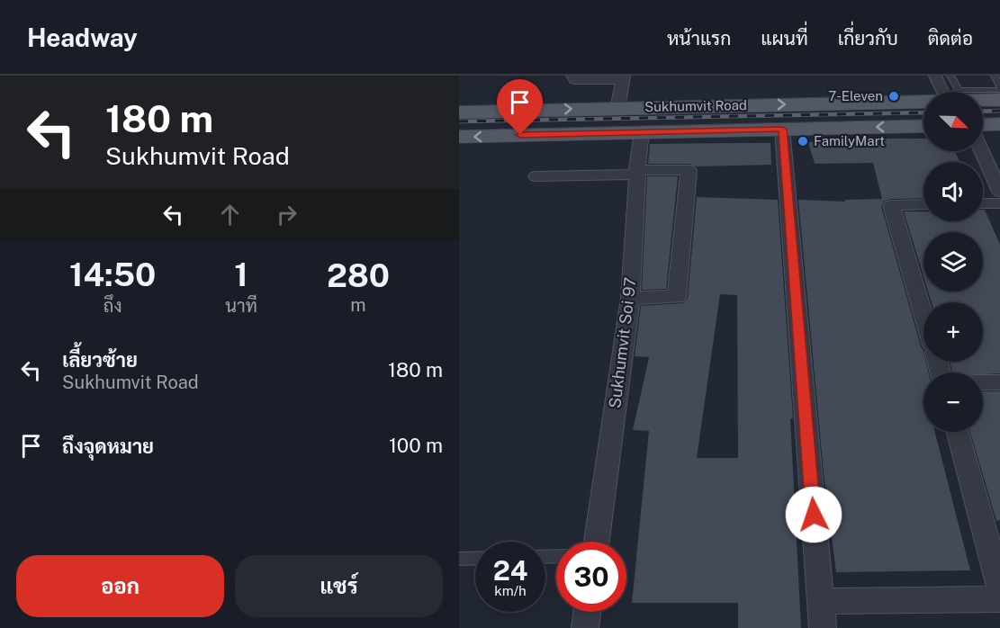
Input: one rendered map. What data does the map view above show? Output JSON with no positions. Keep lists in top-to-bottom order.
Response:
{
  "streets": {
    "main road": ["Sukhumvit Road"],
    "street": ["Sukhumvit Soi 97"]
  },
  "crossings": [
    ["Sukhumvit Road", "Sukhumvit Soi 97"]
  ],
  "places": ["7-Eleven", "FamilyMart"],
  "north": "bottom right",
  "page": {
    "header": "Headway",
    "nav": [
      "หน้าแรก",
      "แผนที่",
      "เกี่ยวกับ",
      "ติดต่อ"
    ],
    "turn": ["180 m", "Sukhumvit Road"],
    "map_buttons": ["+", "−"],
    "eta": [
      "14:50",
      "ถึง",
      "1",
      "นาที",
      "280",
      "m"
    ],
    "list": [
      {
        "name": "เลี้ยวซ้าย",
        "note": "Sukhumvit Road",
        "value": "180 m"
      },
      {
        "name": "ถึงจุดหมาย",
        "value": "100 m"
      }
    ],
    "speed": "24 km/h",
    "limit": "30",
    "buttons": ["ออก", "แชร์"]
  }
}
